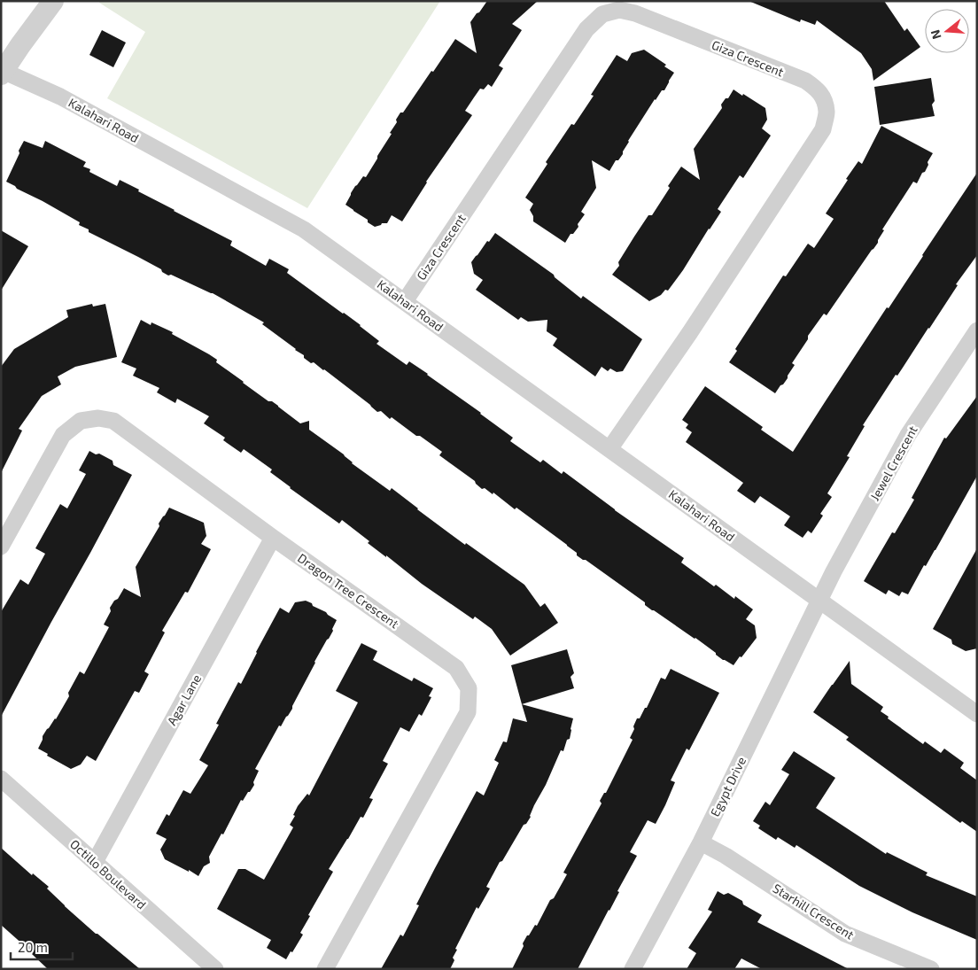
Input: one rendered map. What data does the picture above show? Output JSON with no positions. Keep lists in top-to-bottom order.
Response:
{
  "streets": {
    "street": [
      "Giza Crescent",
      "Kalahari Road",
      "Jewel Crescent",
      "Dragon Tree Crescent",
      "Agar Lane",
      "Egypt Drive",
      "Octillo Boulevard",
      "Starhill Crescent"
    ]
  },
  "crossings": [
    ["Giza Crescent", "Kalahari Road"],
    ["Kalahari Road", "Jewel Crescent"],
    ["Kalahari Road", "Egypt Drive"],
    ["Jewel Crescent", "Egypt Drive"],
    ["Dragon Tree Crescent", "Agar Lane"],
    ["Agar Lane", "Octillo Boulevard"],
    ["Egypt Drive", "Starhill Crescent"]
  ],
  "scale_bar": "20 m",
  "north": "left"
}
